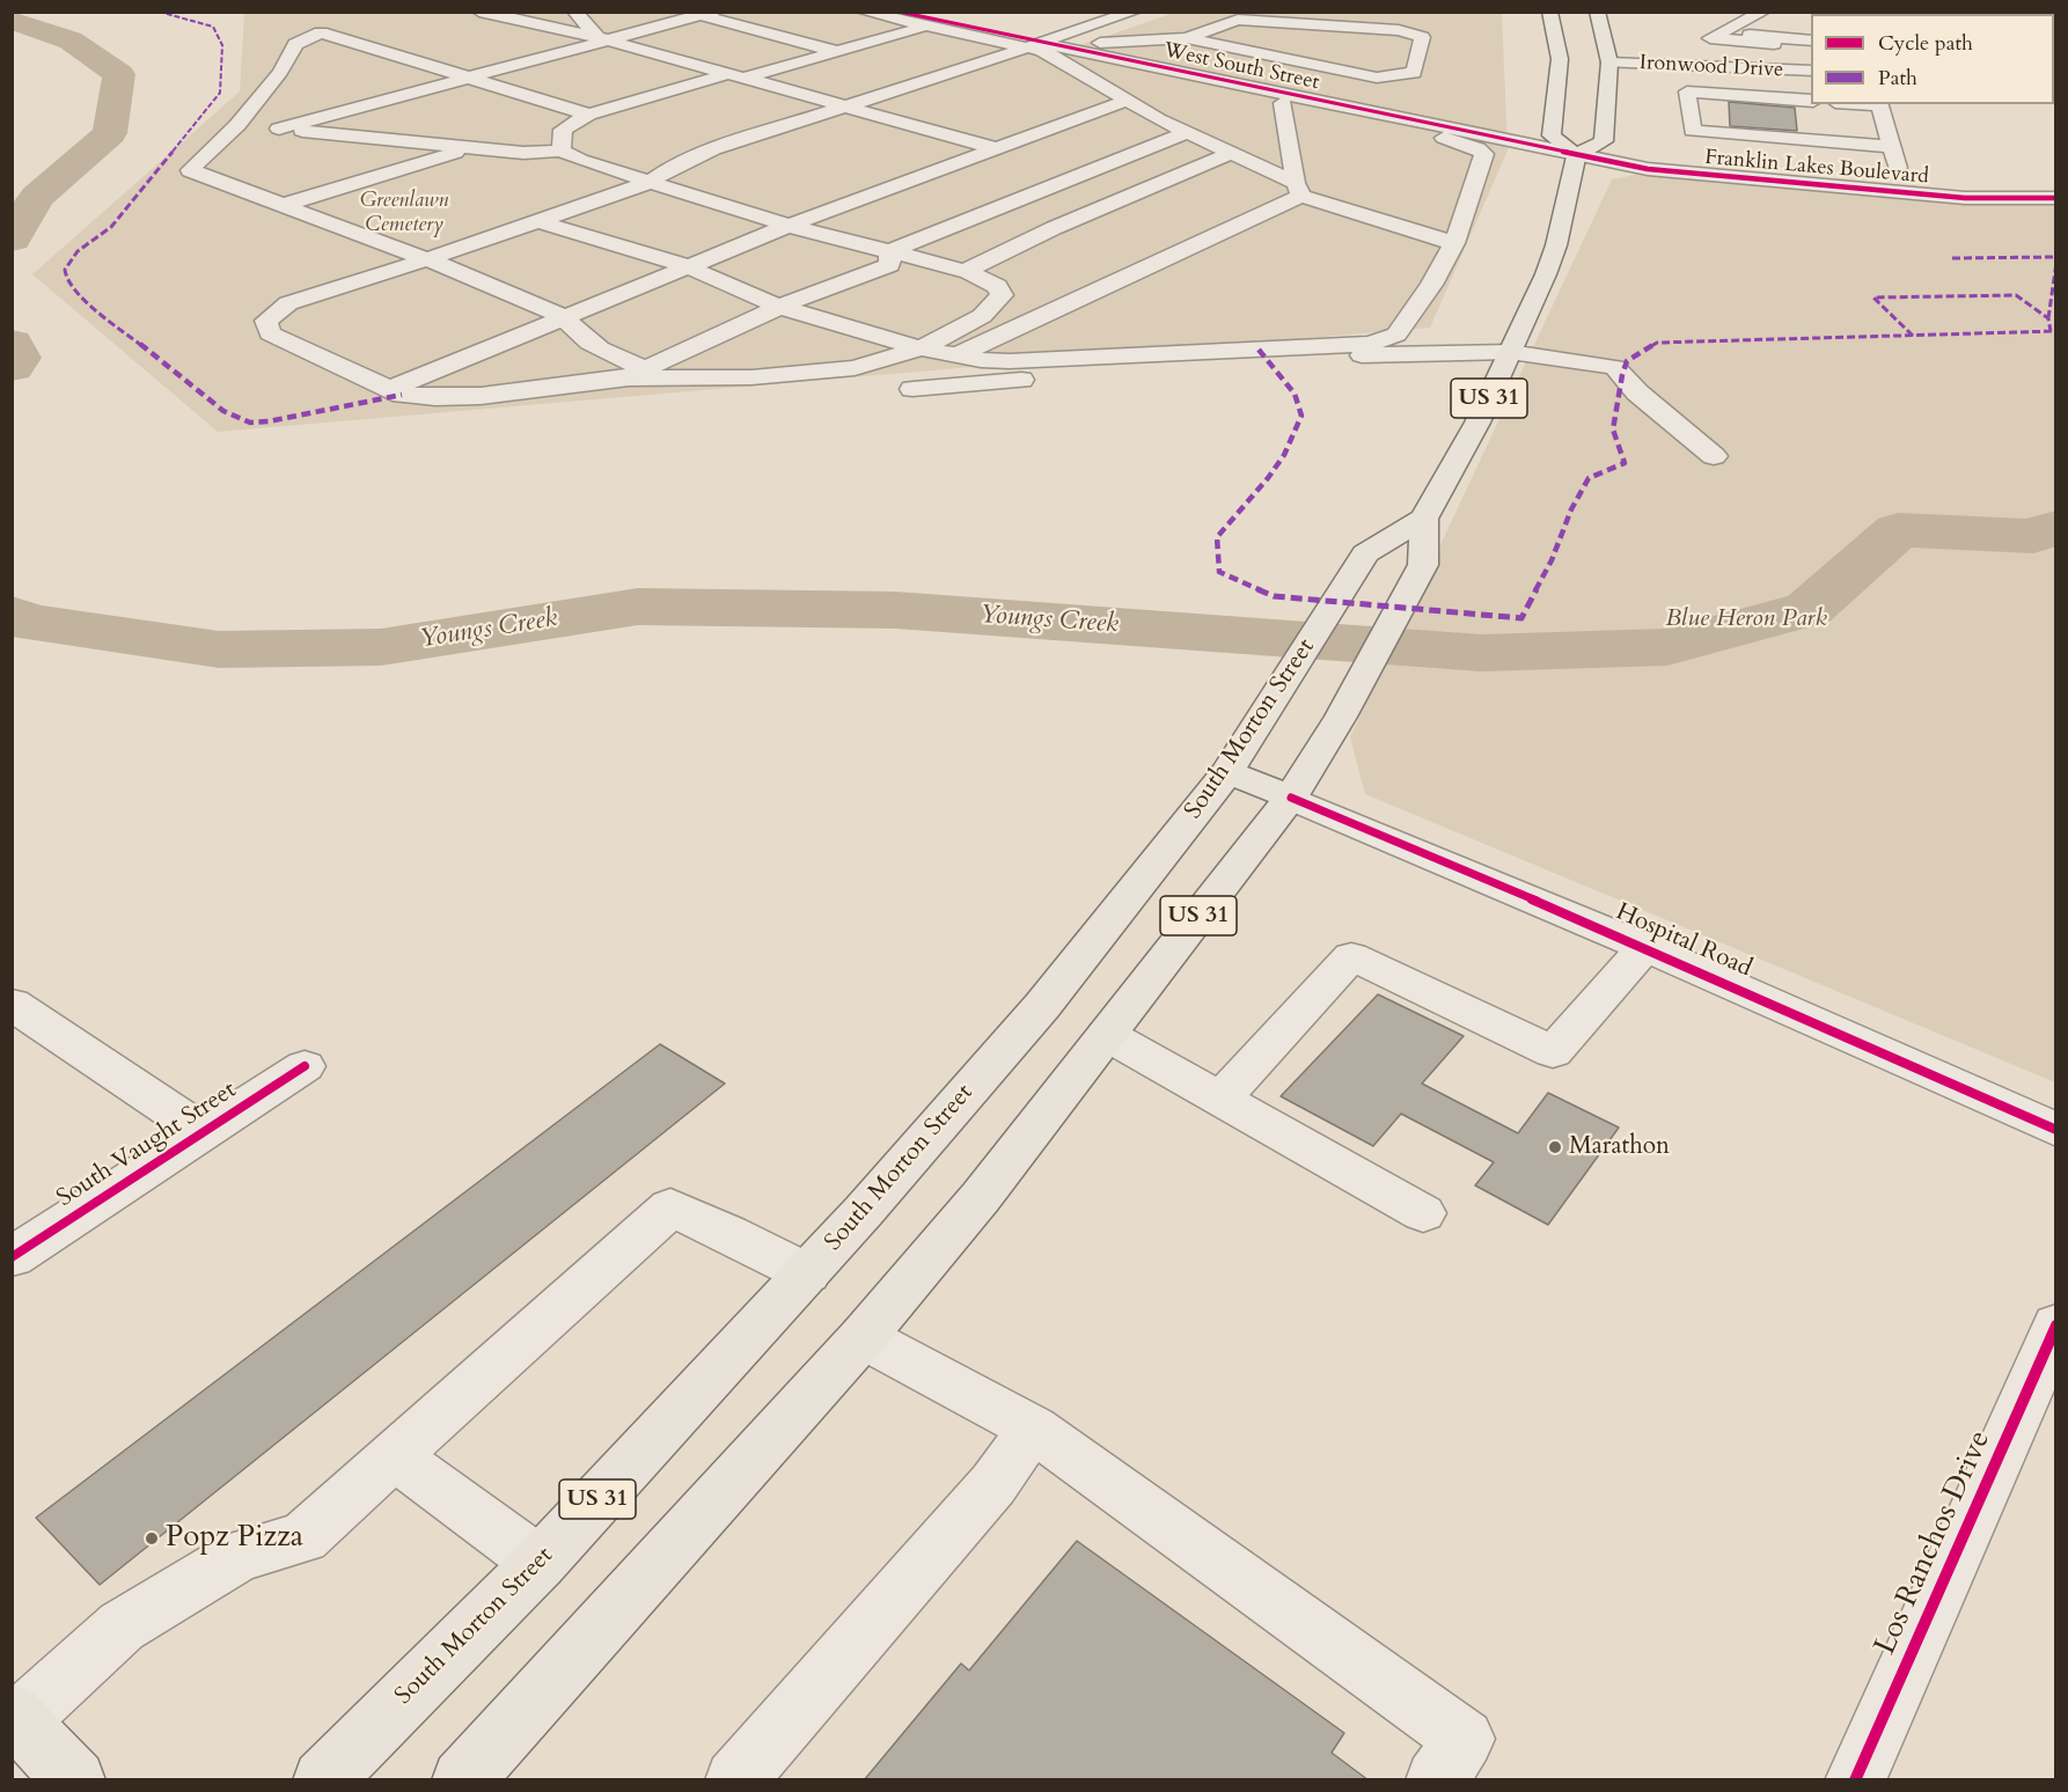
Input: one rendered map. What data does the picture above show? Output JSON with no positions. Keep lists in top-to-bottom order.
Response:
{
  "streets": {
    "main road": ["US 31", "South Morton Street"],
    "street": [
      "West South Street",
      "Ironwood Drive",
      "Franklin Lakes Boulevard",
      "Hospital Road",
      "South Vaught Street",
      "Los Ranchos Drive"
    ]
  },
  "crossings": [
    ["West South Street", "Franklin Lakes Boulevard"],
    ["West South Street", "US 31"],
    ["Franklin Lakes Boulevard", "US 31"],
    ["US 31", "South Morton Street"],
    ["US 31", "Hospital Road"]
  ],
  "water": ["Youngs Creek"],
  "parks": ["Greenlawn Cemetery", "Blue Heron Park"],
  "places": ["Marathon", "Popz Pizza"],
  "legend": ["Cycle path", "Path"]
}
